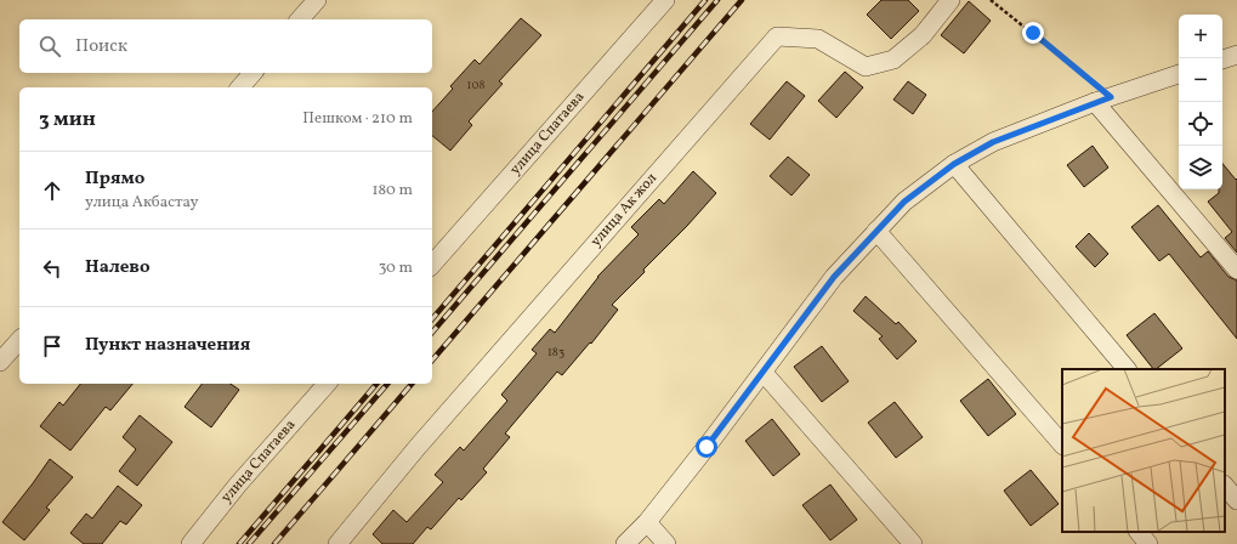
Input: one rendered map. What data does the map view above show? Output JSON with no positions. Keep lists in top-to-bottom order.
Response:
{
  "streets": {
    "street": ["улица Спатаева", "улица Ак жол"]
  },
  "house_numbers": ["108", "183"],
  "page": {
    "map_buttons": ["+", "−"],
    "search": "Поиск",
    "heading": ["3 мин", "Пешком · 210 m"],
    "list": [
      ["Прямо", "улица Акбастау", "180 m"],
      ["Налево", "30 m"],
      "Пункт назначения"
    ]
  }
}
